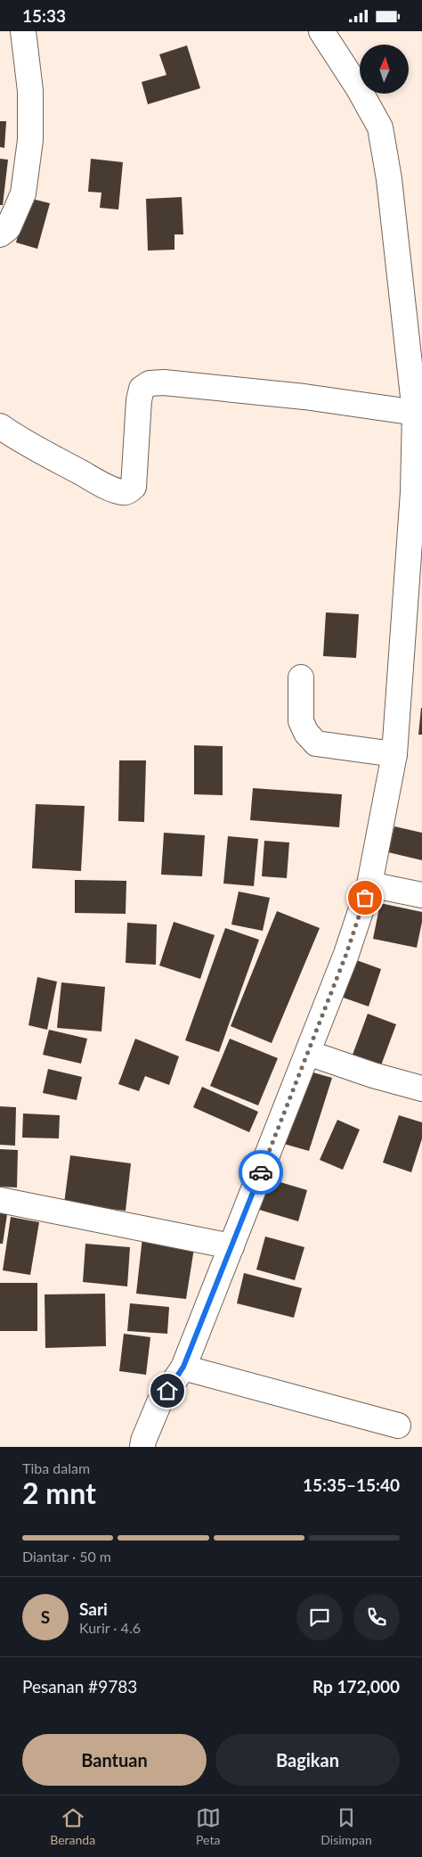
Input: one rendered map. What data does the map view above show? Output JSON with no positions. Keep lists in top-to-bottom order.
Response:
{
  "north": "top",
  "page": {
    "status": "15:33",
    "heading": ["2 mnt", "Tiba dalam", "15:35–15:40"],
    "panel": [
      "Sari",
      "Kurir · 4.6",
      "Pesanan #9783",
      "Rp 172,000"
    ],
    "bar": "Diantar · 50 m",
    "round": "S",
    "buttons": ["Bantuan", "Bagikan"],
    "tabs": ["Beranda", "Peta", "Disimpan"]
  }
}
